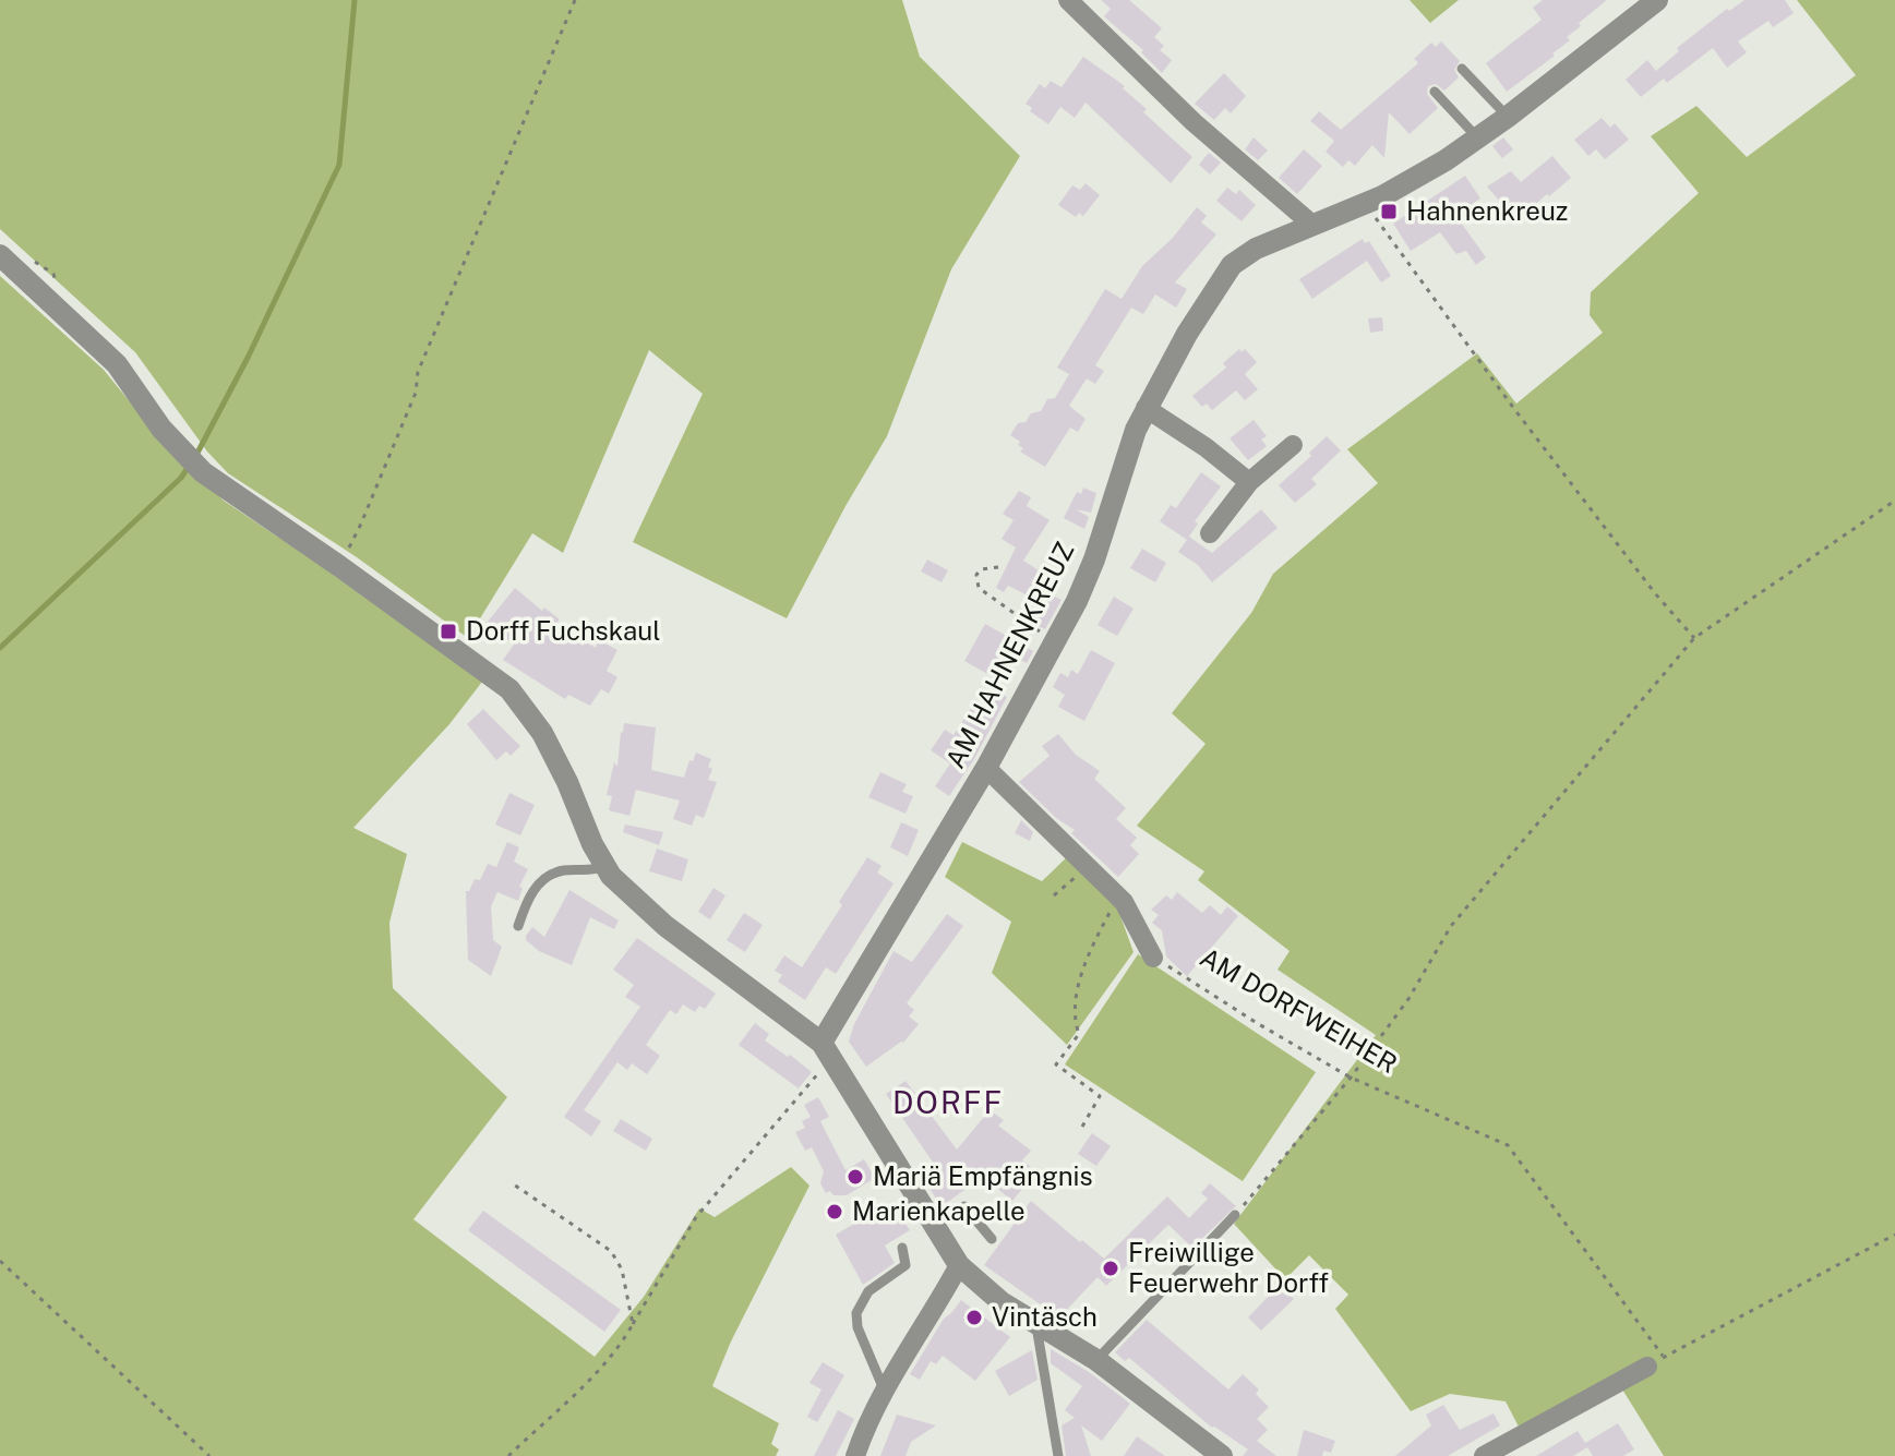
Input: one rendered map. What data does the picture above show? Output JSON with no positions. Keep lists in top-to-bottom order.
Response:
{
  "streets": {
    "street": ["AM HAHNENKREUZ"],
    "path": ["AM DORFWEIHER"]
  },
  "districts": ["DORFF"],
  "places": {
    "transit": ["Hahnenkreuz", "Dorff Fuchskaul"],
    "other": [
      "Mariä Empfängnis",
      "Marienkapelle",
      "Freiwillige Feuerwehr Dorff",
      "Vintäsch"
    ]
  }
}
